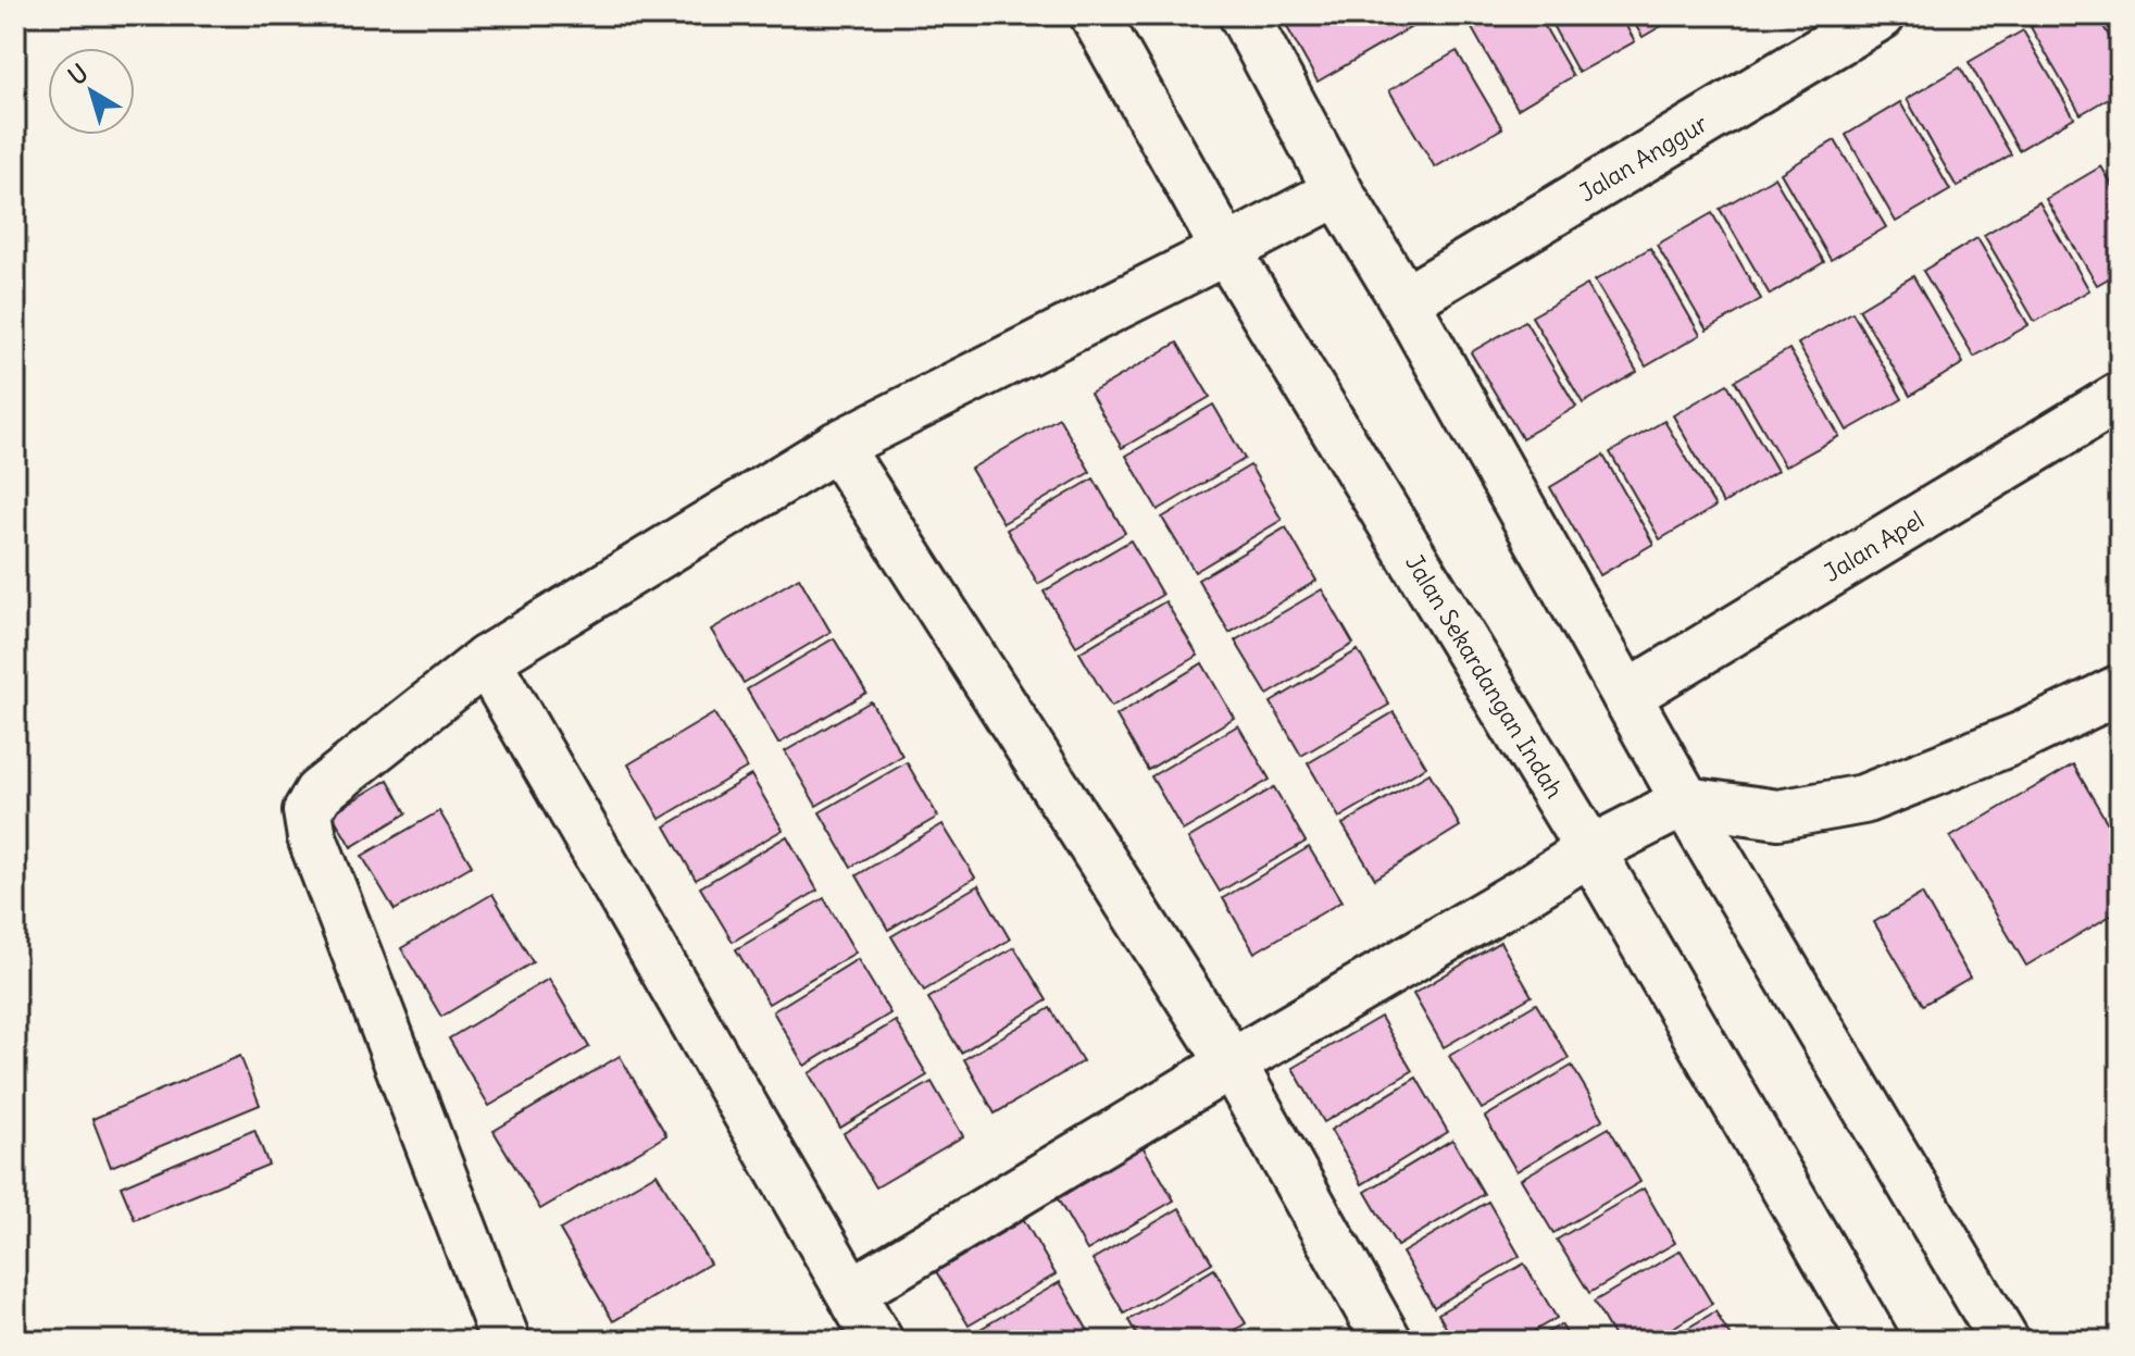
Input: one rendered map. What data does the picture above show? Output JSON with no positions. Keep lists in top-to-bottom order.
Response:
{
  "streets": {
    "street": ["Jalan Anggur", "Jalan Apel", "Jalan Sekardangan Indah"]
  },
  "north": "top left"
}
